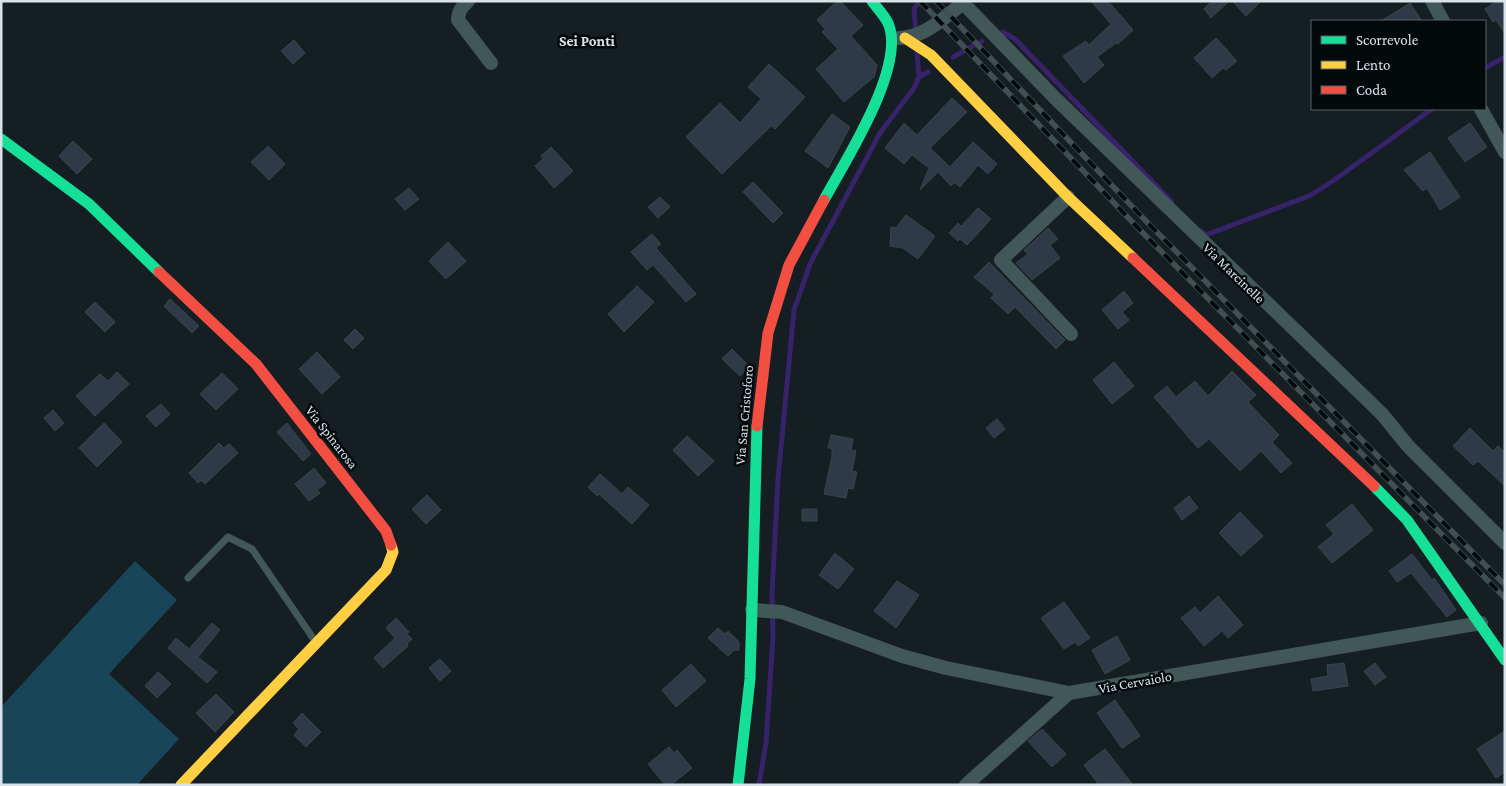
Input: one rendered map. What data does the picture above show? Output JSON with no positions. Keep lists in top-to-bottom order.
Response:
{
  "streets": {
    "street": [
      "Via Marcinelle",
      "Via San Cristoforo",
      "Via Spinarosa",
      "Via Cervaiolo"
    ]
  },
  "crossings": [
    ["Via San Cristoforo", "Via Cervaiolo"]
  ],
  "districts": ["Sei Ponti"],
  "legend": ["Scorrevole", "Lento", "Coda"]
}
